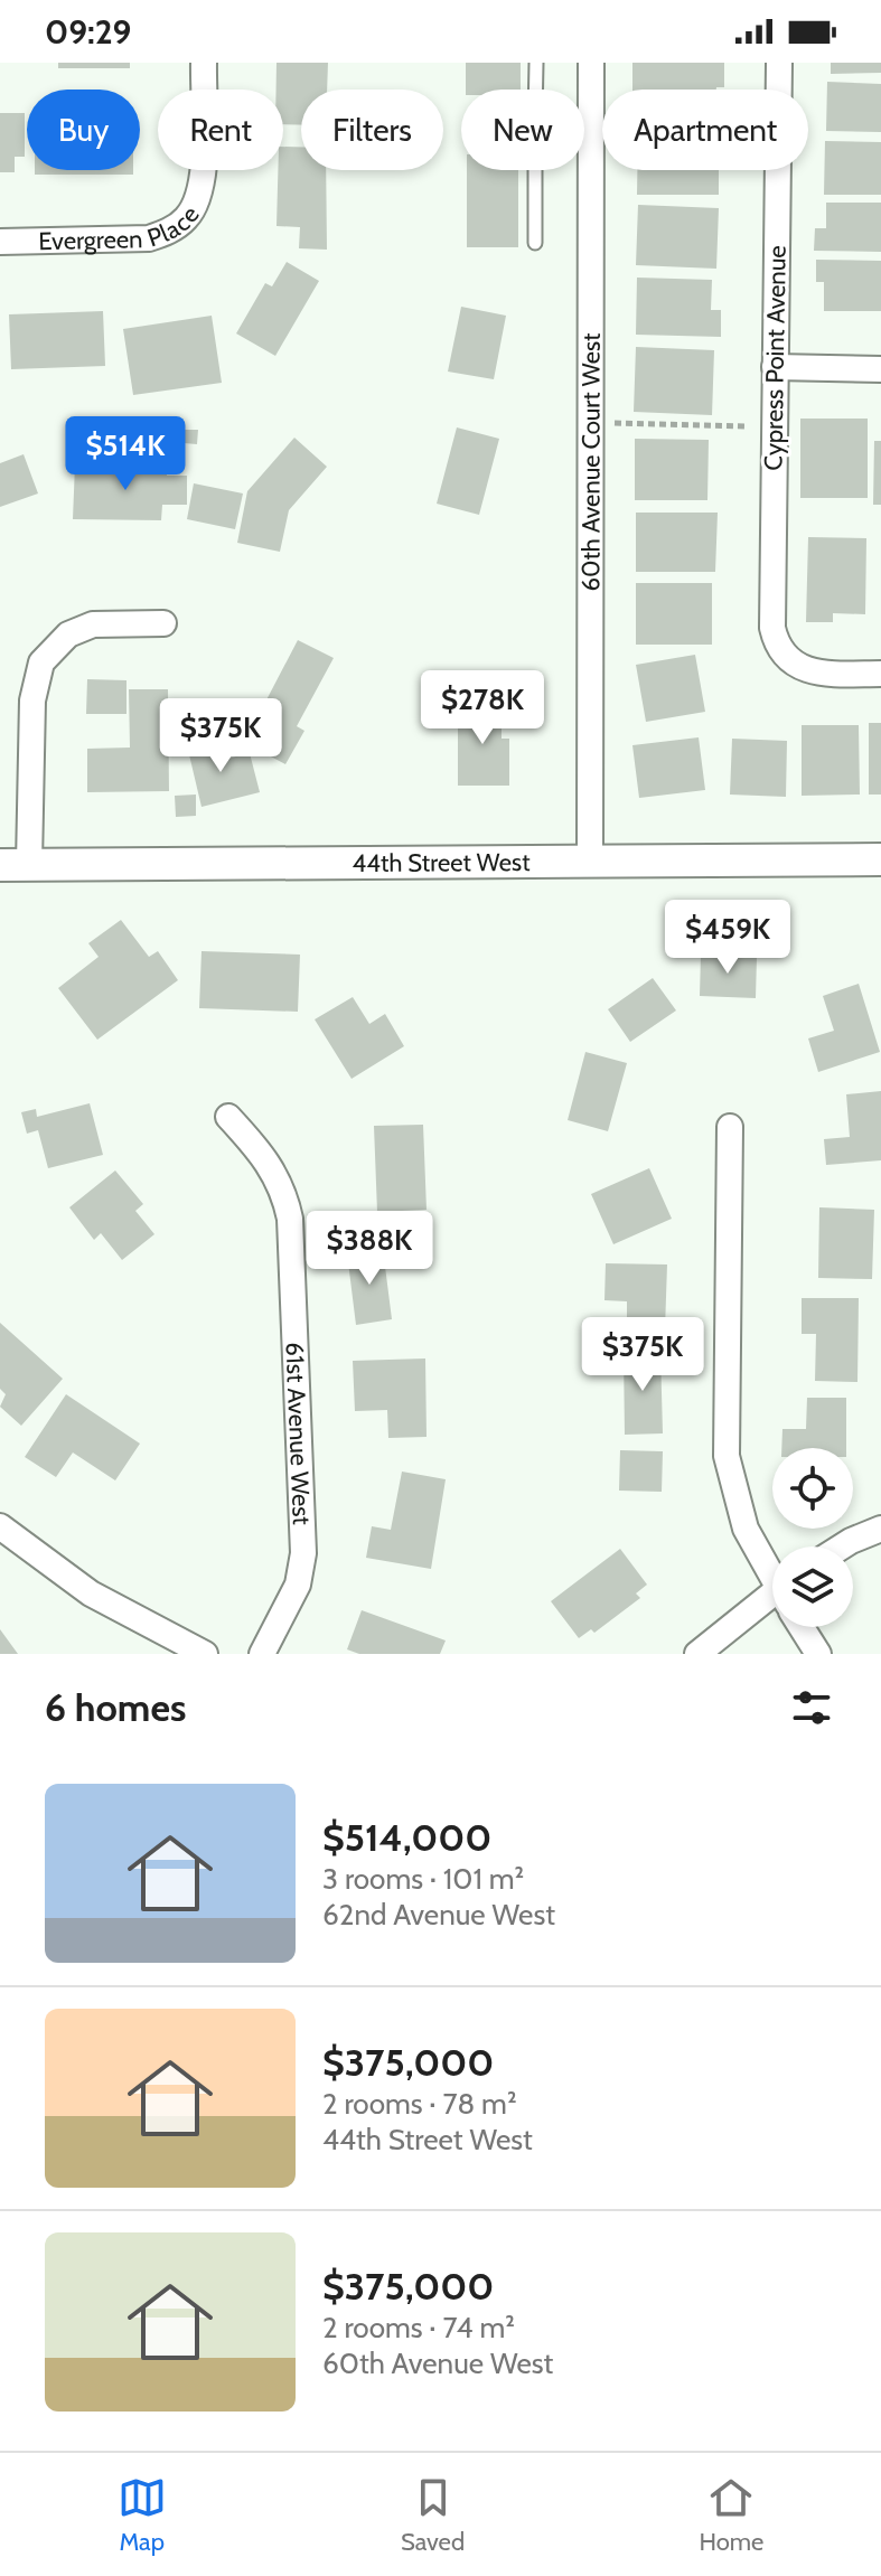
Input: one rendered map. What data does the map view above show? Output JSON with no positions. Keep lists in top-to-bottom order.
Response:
{
  "streets": {
    "street": [
      "Evergreen Place",
      "Cypress Point Avenue",
      "60th Avenue Court West",
      "44th Street West",
      "61st Avenue West"
    ]
  },
  "crossings": [
    ["60th Avenue Court West", "44th Street West"]
  ],
  "page": {
    "status": "09:29",
    "chip": [
      "Buy",
      "Rent",
      "Filters",
      "New",
      "Apartment"
    ],
    "price": [
      "$514K",
      "$278K",
      "$375K",
      "$459K",
      "$388K",
      "$375K"
    ],
    "heading": "6 homes",
    "list": [
      {
        "name": "$514,000",
        "note": "3 rooms · 101 m² · 62nd Avenue West"
      },
      {
        "name": "$375,000",
        "note": "2 rooms · 78 m² · 44th Street West"
      },
      {
        "name": "$375,000",
        "note": "2 rooms · 74 m² · 60th Avenue West"
      }
    ],
    "tabs": ["Map", "Saved", "Home"]
  }
}
